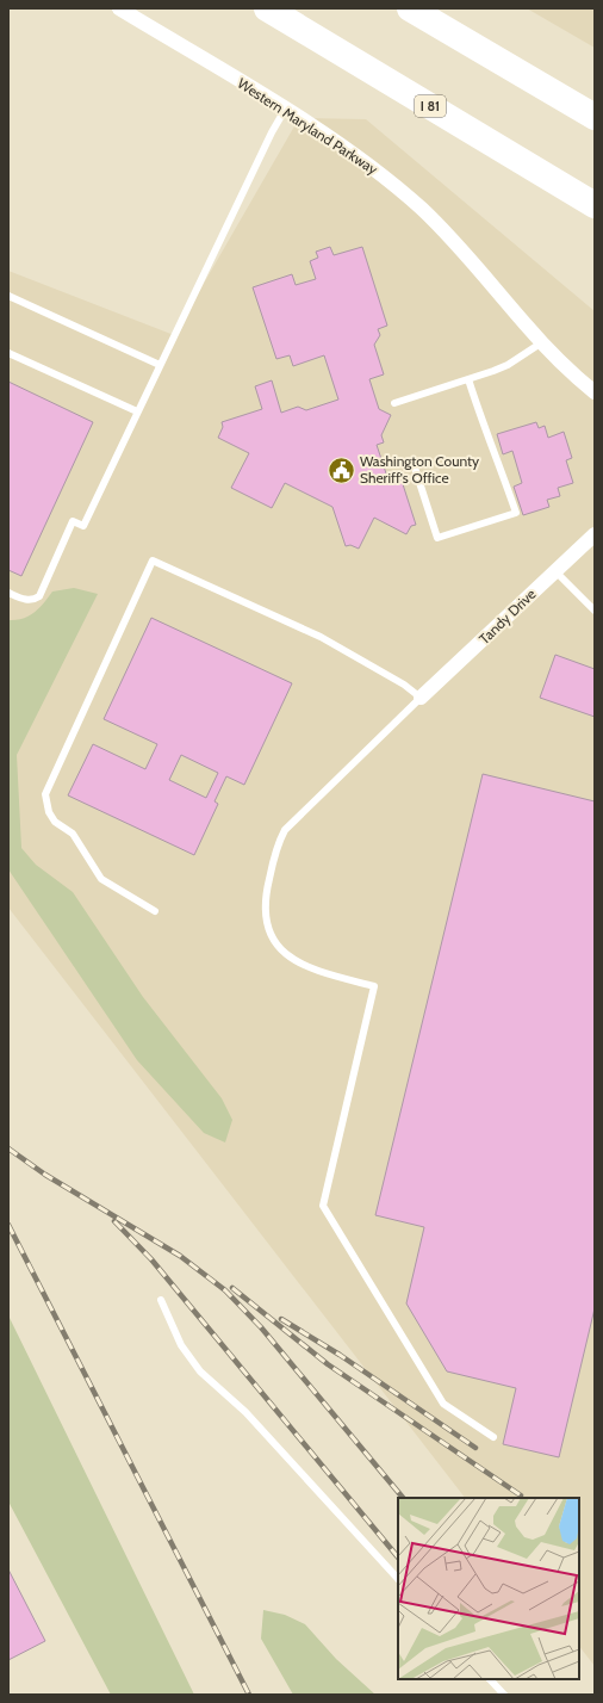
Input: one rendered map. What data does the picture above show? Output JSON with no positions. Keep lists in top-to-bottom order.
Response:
{
  "streets": {
    "highway": ["I 81"],
    "street": ["Western Maryland Parkway", "Tandy Drive"]
  },
  "places": {
    "public building": ["Washington County Sheriff's Office"]
  }
}
